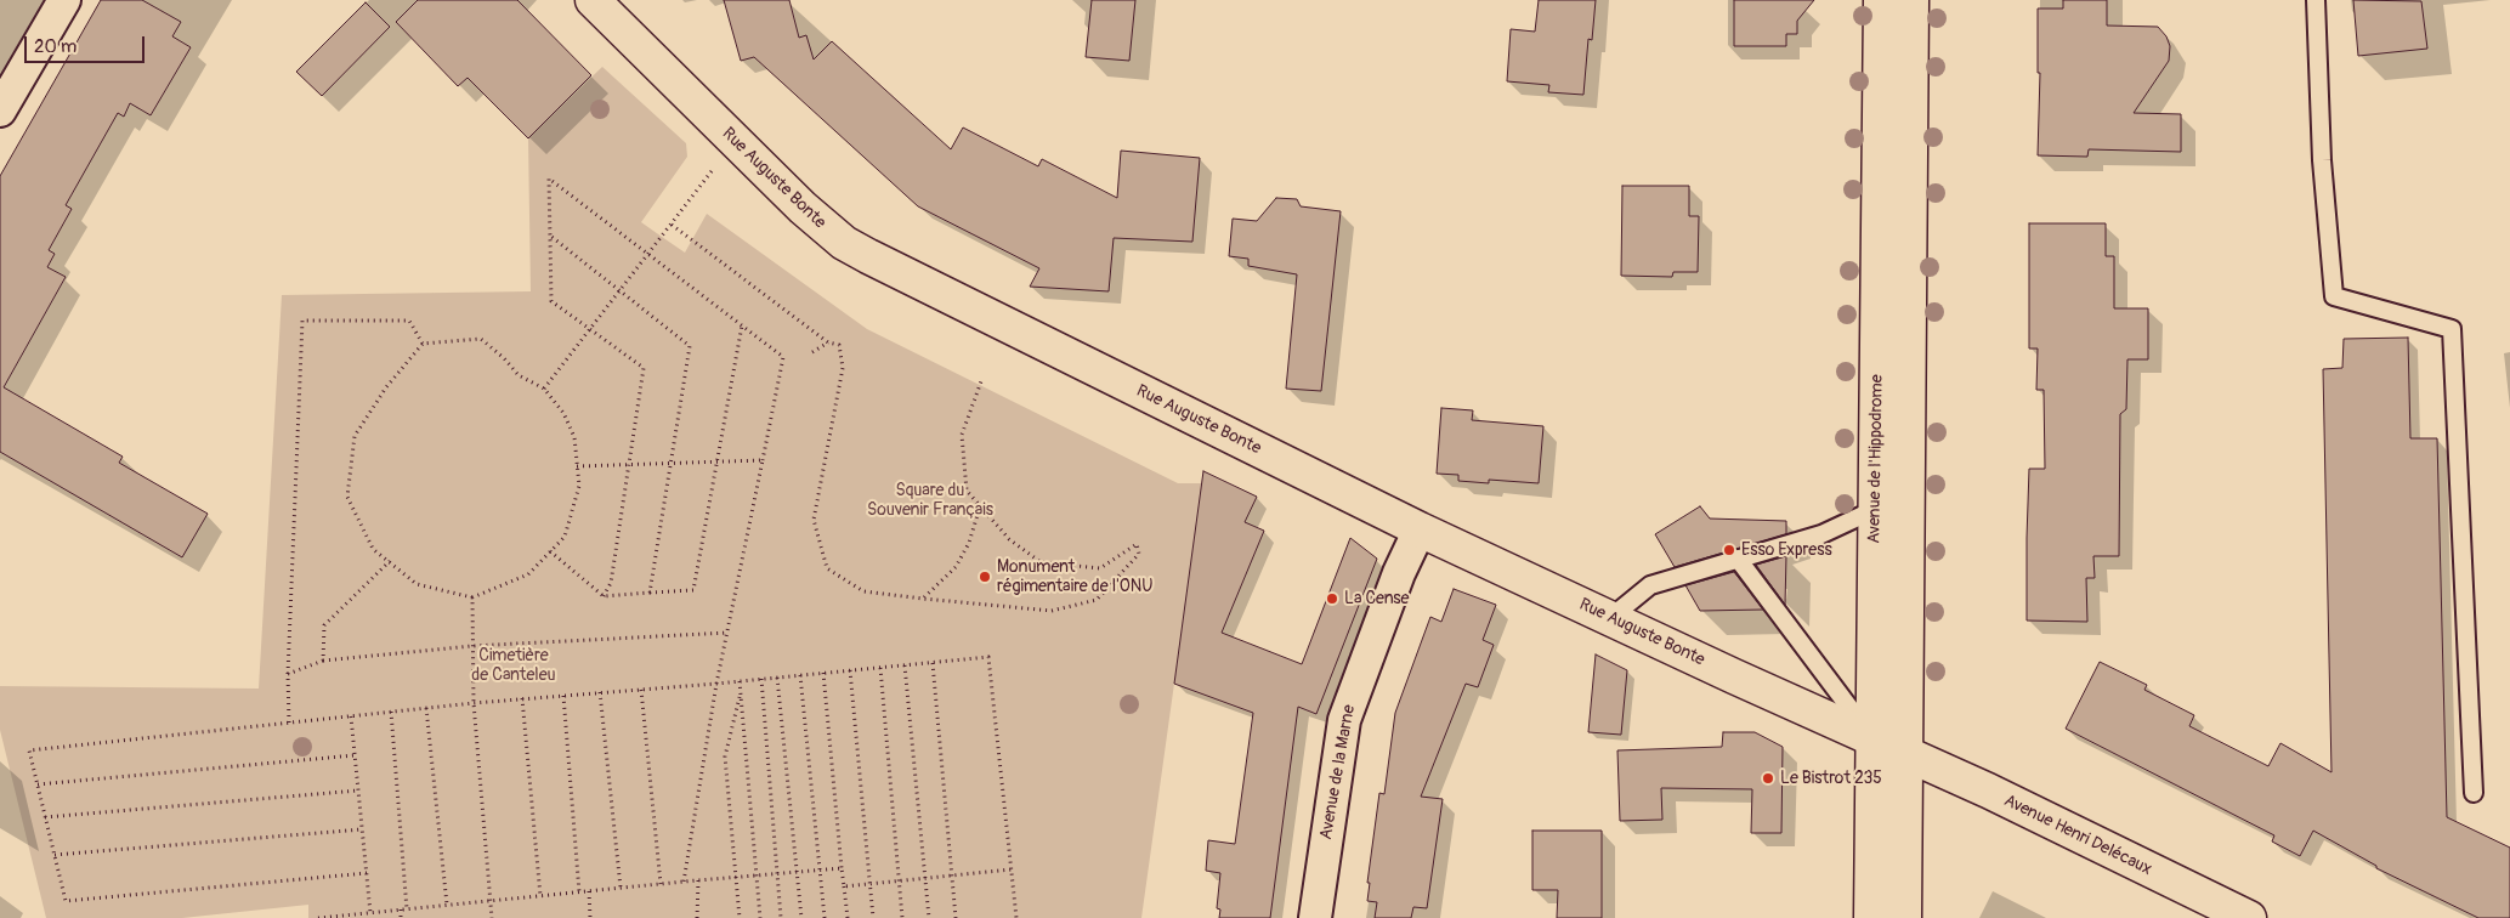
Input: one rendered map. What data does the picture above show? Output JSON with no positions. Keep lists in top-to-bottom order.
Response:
{
  "streets": {
    "street": [
      "Rue Auguste Bonte",
      "Avenue de l'Hippodrome",
      "Avenue de la Marne",
      "Avenue Henri Delécaux"
    ]
  },
  "crossings": [
    ["Rue Auguste Bonte", "Avenue de l'Hippodrome"],
    ["Rue Auguste Bonte", "Avenue de la Marne"],
    ["Rue Auguste Bonte", "Avenue Henri Delécaux"],
    ["Avenue de l'Hippodrome", "Avenue Henri Delécaux"]
  ],
  "parks": ["Square du Souvenir Français", "Cimetière de Canteleu"],
  "places": [
    "Esso Express",
    "Monument régimentaire de l'ONU",
    "La Cense",
    "Le Bistrot 235"
  ],
  "scale_bar": "20 m"
}
